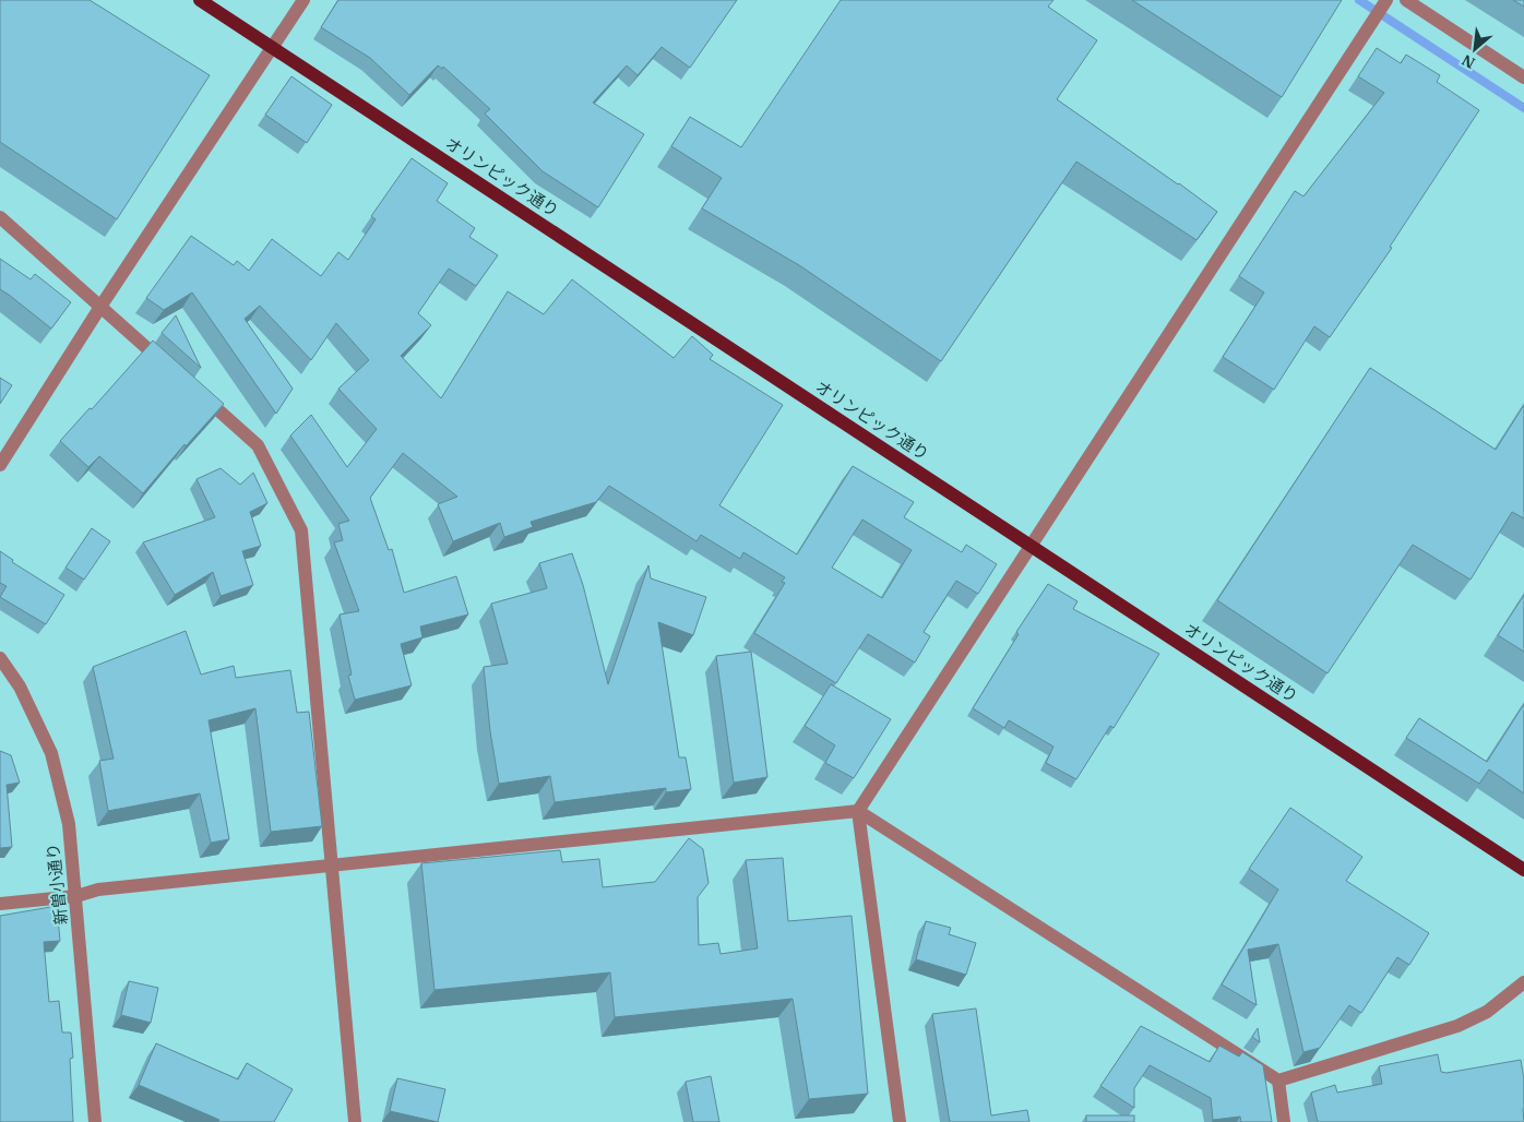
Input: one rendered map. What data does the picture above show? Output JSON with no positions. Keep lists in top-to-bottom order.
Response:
{
  "streets": {
    "main road": ["オリンピック通り"],
    "street": ["新曽小通り"]
  },
  "north": "bottom left"
}
